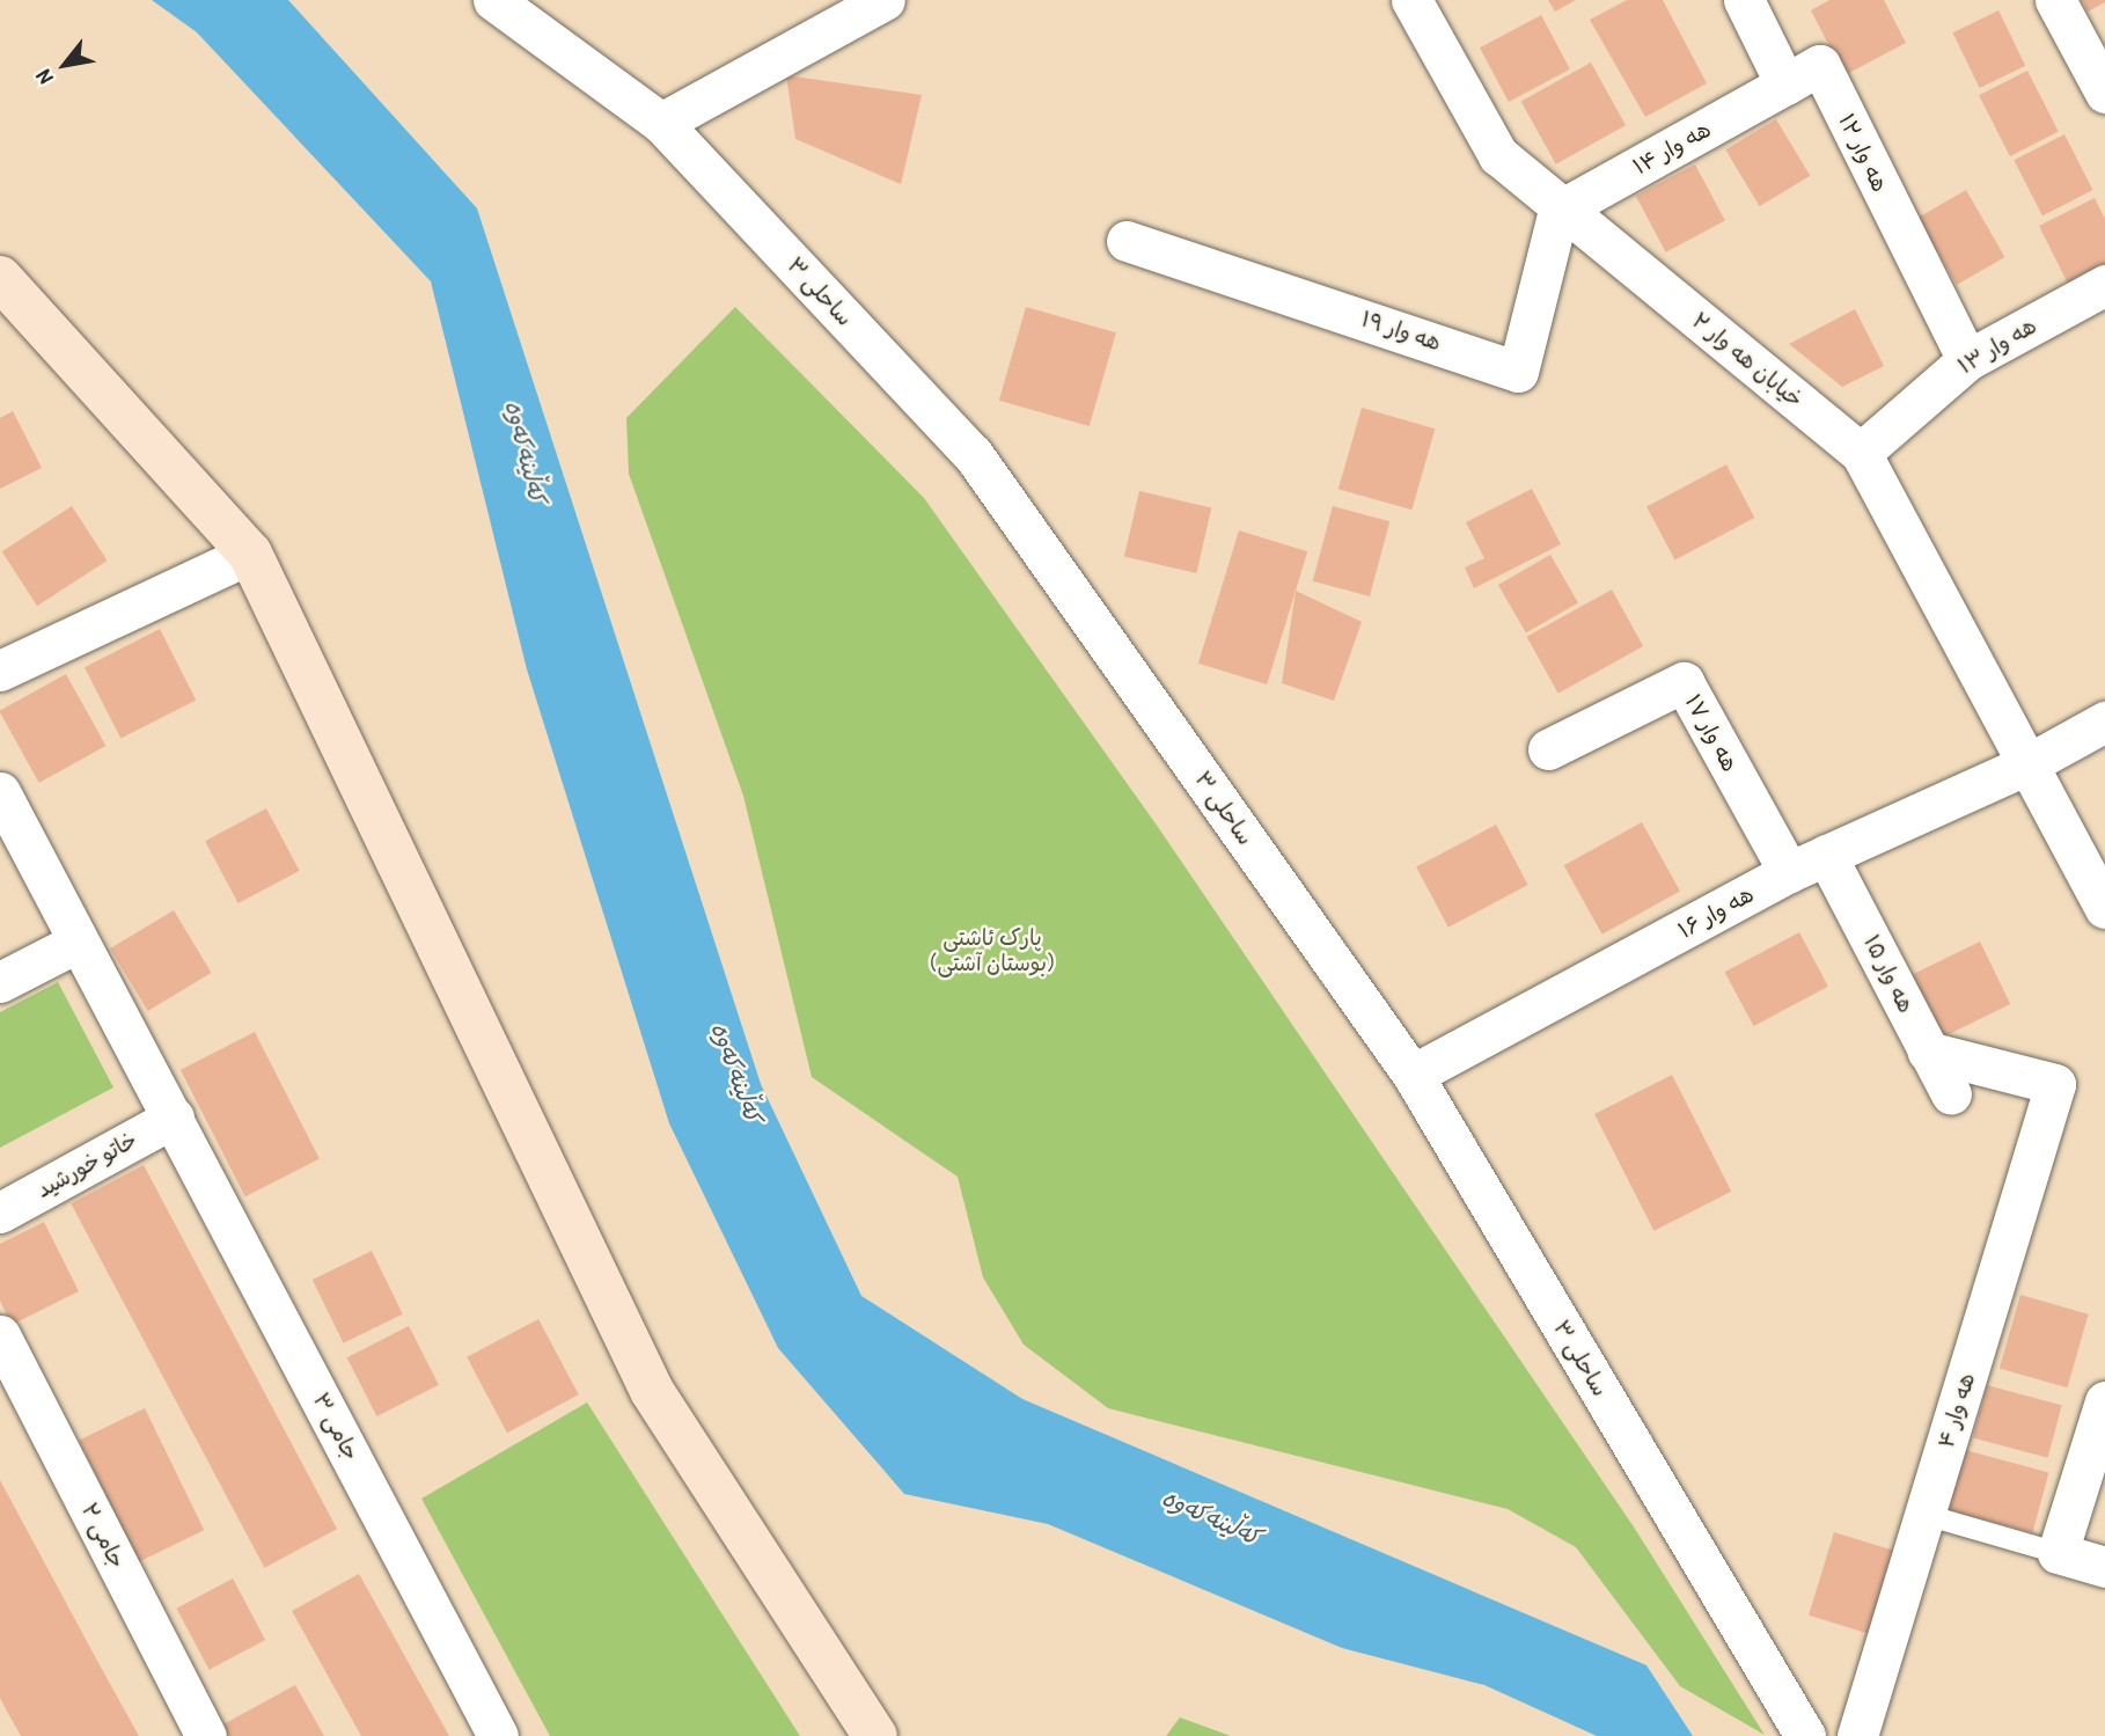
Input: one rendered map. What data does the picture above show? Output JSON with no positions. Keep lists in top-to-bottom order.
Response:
{
  "streets": {
    "street": [
      "هه وار ۱۴",
      "هه وار ۱۲",
      "ساحلی ۳",
      "هه وار ۱۹",
      "هه وار ۱۳",
      "خیابان هه وار ۲",
      "هه وار ۱۷",
      "هه وار ۱۶",
      "هه وار ۱۵",
      "خاتو خورشید",
      "هه وار ۴",
      "جامی ۳",
      "جامی ۲"
    ]
  },
  "crossings": [
    ["هه وار ۱۴", "هه وار ۱۲"],
    ["هه وار ۱۴", "هه وار ۱۹"],
    ["هه وار ۱۴", "خیابان هه وار ۲"],
    ["هه وار ۱۲", "هه وار ۱۳"],
    ["ساحلی ۳", "هه وار ۱۶"],
    ["هه وار ۱۹", "خیابان هه وار ۲"],
    ["هه وار ۱۳", "خیابان هه وار ۲"],
    ["خیابان هه وار ۲", "هه وار ۱۶"],
    ["هه وار ۱۷", "هه وار ۱۶"],
    ["هه وار ۱۶", "هه وار ۱۵"],
    ["هه وار ۱۵", "هه وار ۴"],
    ["خاتو خورشید", "جامی ۳"]
  ],
  "water": ["کەڵینەکەوە"],
  "parks": ["پارک ئاشتی (بوستان آشتی)"],
  "north": "bottom left"
}
